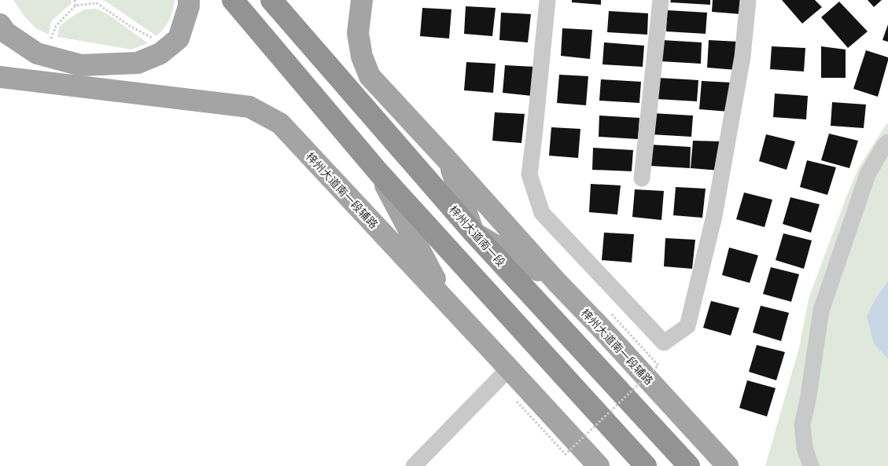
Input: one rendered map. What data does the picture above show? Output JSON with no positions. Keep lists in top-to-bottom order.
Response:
{
  "streets": {
    "highway": ["梓州大道南一段"],
    "main road": ["梓州大道南一段辅路"]
  }
}
